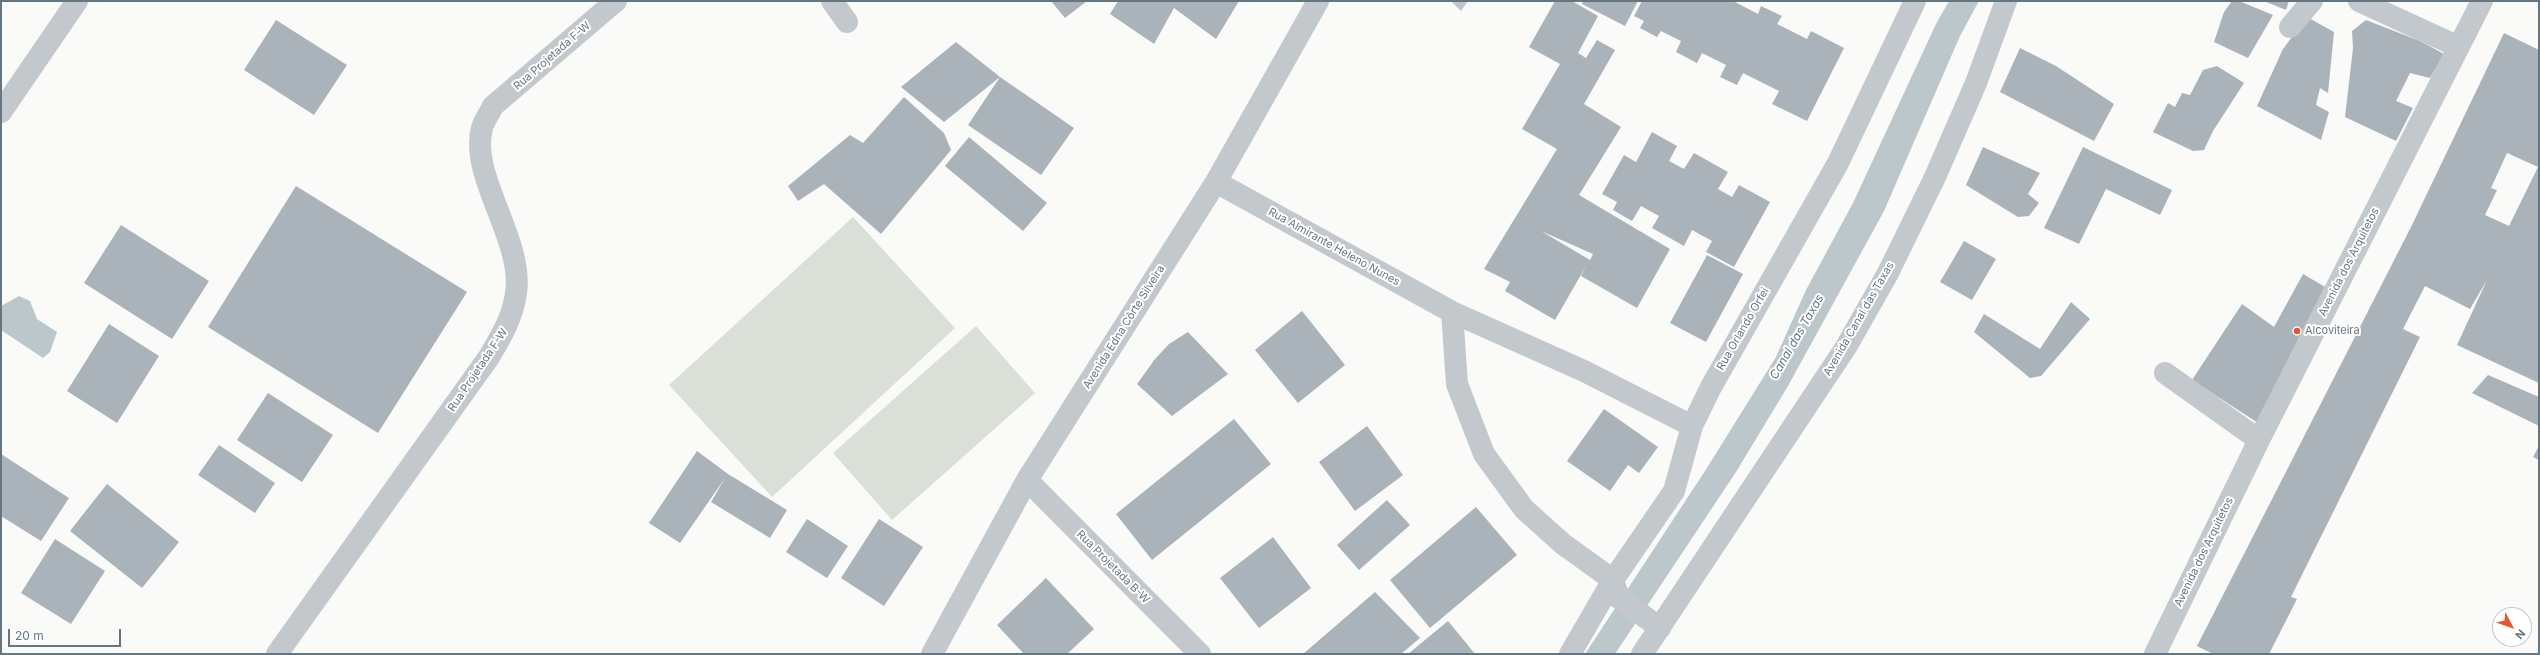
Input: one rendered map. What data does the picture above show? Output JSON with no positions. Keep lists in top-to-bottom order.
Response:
{
  "streets": {
    "street": [
      "Rua Projetada F-W",
      "Rua Almirante Heleno Nunes",
      "Avenida dos Arquitetos",
      "Avenida Canal das Taxas",
      "Avenida Edna Côrte Silveira",
      "Rua Orlando Orfei",
      "Rua Projetada B-W"
    ]
  },
  "crossings": [
    ["Rua Almirante Heleno Nunes", "Avenida Edna Côrte Silveira"],
    ["Rua Almirante Heleno Nunes", "Rua Orlando Orfei"],
    ["Avenida Edna Côrte Silveira", "Rua Projetada B-W"]
  ],
  "water": ["Canal das Taxas"],
  "places": ["Alcoviteira"],
  "scale_bar": "20 m",
  "north": "bottom right"
}
